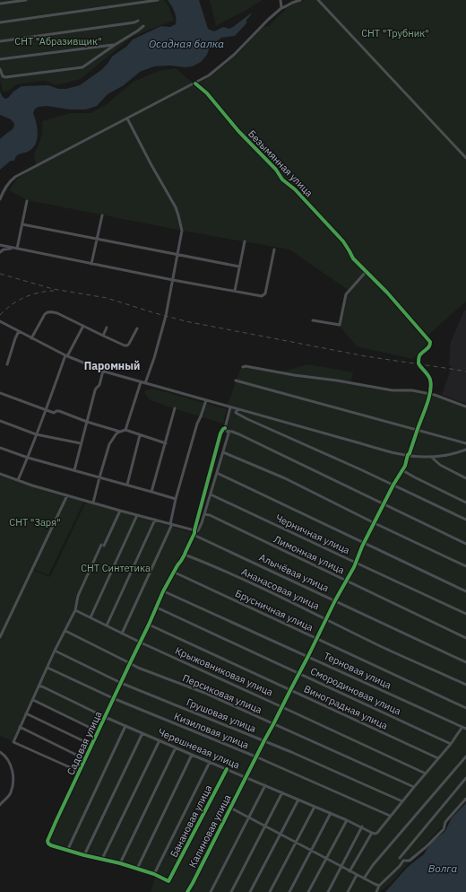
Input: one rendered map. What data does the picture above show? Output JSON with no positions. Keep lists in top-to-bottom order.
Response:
{
  "streets": {
    "street": [
      "Безымянная улица",
      "Черничная улица",
      "Лимонная улица",
      "Алычёвая улица",
      "Ананасовая улица",
      "Брусничная улица",
      "Терновая улица",
      "Крыжовниковая улица",
      "Смородиновая улица",
      "Персиковая улица",
      "Виноградная улица",
      "Грушовая улица",
      "Кизиловая улица",
      "Садовая улица",
      "Черешневая улица",
      "Банановая улица",
      "Калиновая улица"
    ]
  },
  "crossings": [
    ["Безымянная улица", "Калиновая улица"],
    ["Черничная улица", "Калиновая улица"],
    ["Лимонная улица", "Калиновая улица"],
    ["Алычёвая улица", "Садовая улица"],
    ["Алычёвая улица", "Калиновая улица"],
    ["Ананасовая улица", "Садовая улица"],
    ["Ананасовая улица", "Калиновая улица"],
    ["Брусничная улица", "Садовая улица"],
    ["Брусничная улица", "Калиновая улица"],
    ["Терновая улица", "Садовая улица"],
    ["Терновая улица", "Калиновая улица"],
    ["Крыжовниковая улица", "Садовая улица"],
    ["Крыжовниковая улица", "Калиновая улица"],
    ["Смородиновая улица", "Садовая улица"],
    ["Смородиновая улица", "Калиновая улица"],
    ["Персиковая улица", "Садовая улица"],
    ["Персиковая улица", "Калиновая улица"],
    ["Виноградная улица", "Садовая улица"],
    ["Виноградная улица", "Калиновая улица"],
    ["Грушовая улица", "Садовая улица"],
    ["Грушовая улица", "Калиновая улица"],
    ["Кизиловая улица", "Садовая улица"],
    ["Кизиловая улица", "Калиновая улица"],
    ["Садовая улица", "Черешневая улица"],
    ["Садовая улица", "Банановая улица"],
    ["Черешневая улица", "Банановая улица"],
    ["Черешневая улица", "Калиновая улица"]
  ],
  "districts": ["Паромный"],
  "water": ["Осадная балка", "Волга"],
  "parks": [
    "СНТ \"Трубник\"",
    "СНТ \"Абразивщик\"",
    "СНТ \"Заря\"",
    "СНТ Синтетика"
  ]
}
